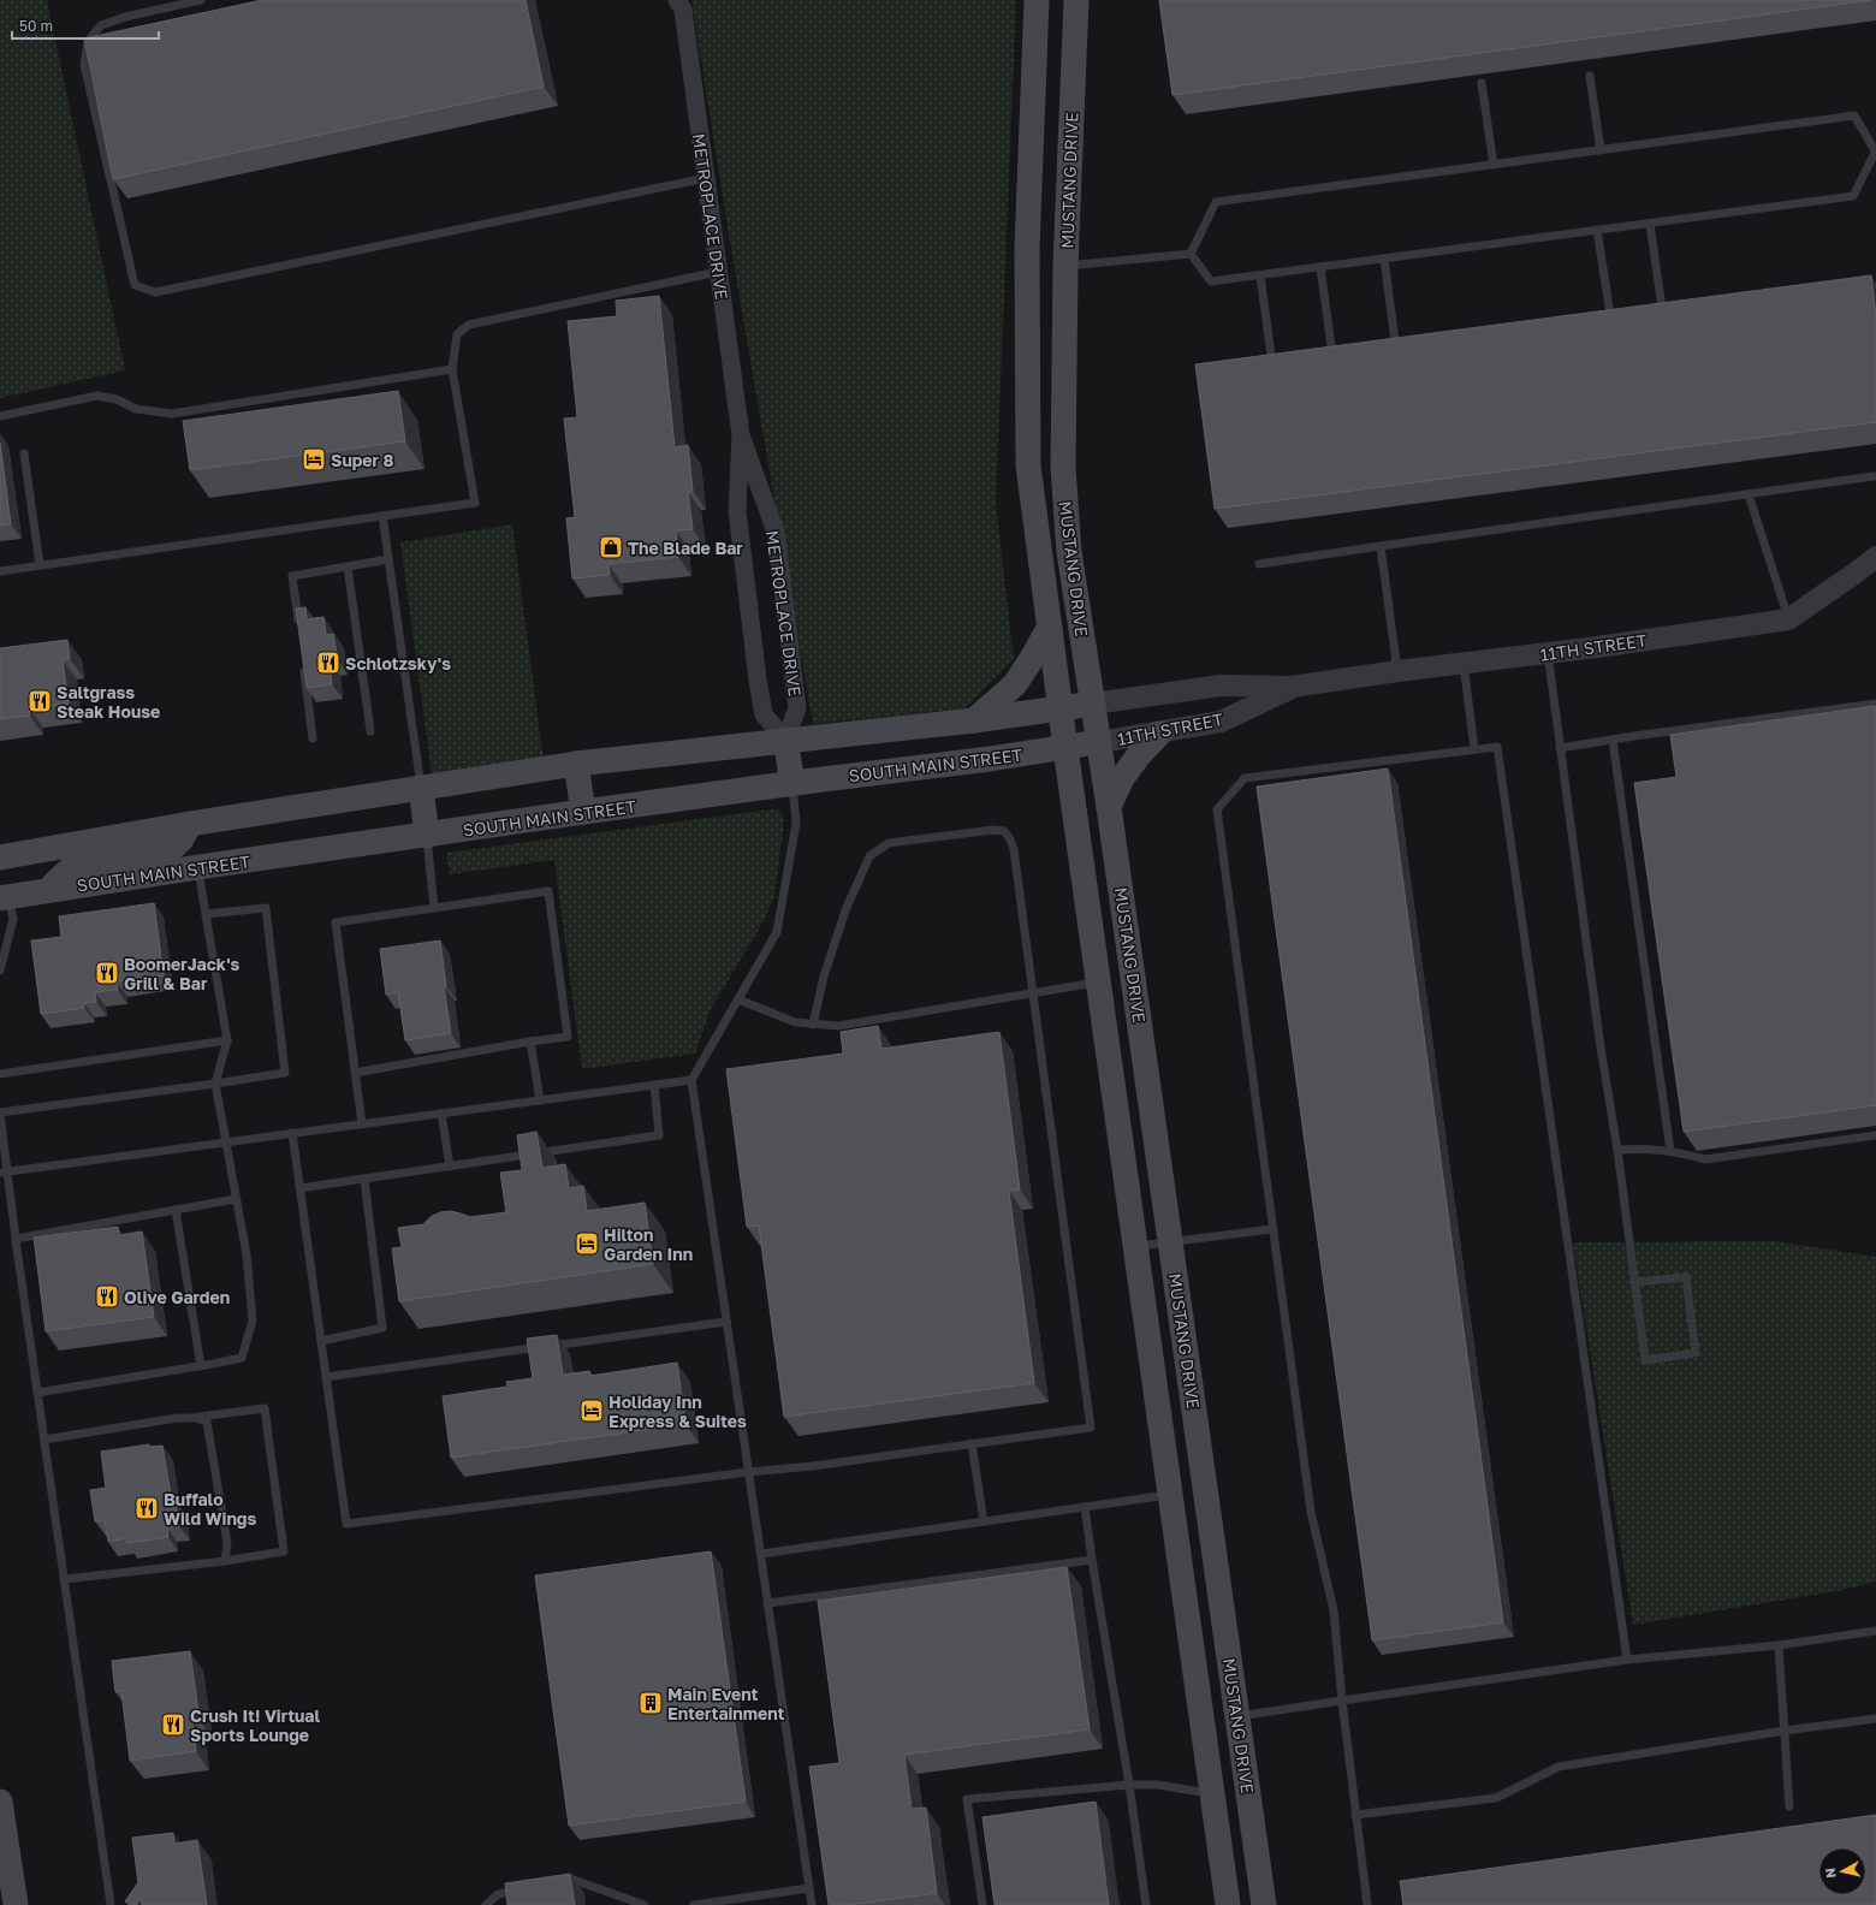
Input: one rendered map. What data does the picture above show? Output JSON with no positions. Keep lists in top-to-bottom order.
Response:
{
  "streets": {
    "main road": ["MUSTANG DRIVE", "SOUTH MAIN STREET"],
    "street": ["METROPLACE DRIVE", "11TH STREET"]
  },
  "crossings": [
    ["MUSTANG DRIVE", "11TH STREET"],
    ["MUSTANG DRIVE", "SOUTH MAIN STREET"],
    ["11TH STREET", "SOUTH MAIN STREET"]
  ],
  "places": {
    "hotel": ["Super 8", "Hilton Garden Inn", "Holiday Inn Express & Suites"],
    "shop": ["The Blade Bar"],
    "restaurant": [
      "Schlotzsky's",
      "Saltgrass Steak House",
      "BoomerJack's Grill & Bar",
      "Olive Garden",
      "Buffalo Wild Wings",
      "Crush It! Virtual Sports Lounge"
    ],
    "building": ["Main Event Entertainment"]
  },
  "scale_bar": "50 m",
  "north": "left"
}
